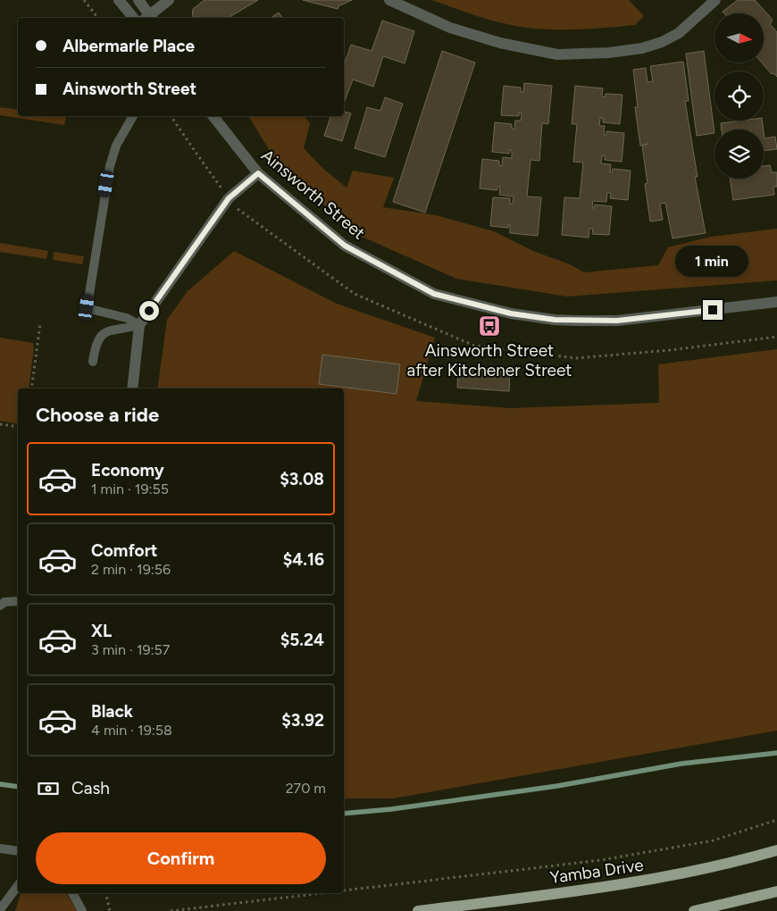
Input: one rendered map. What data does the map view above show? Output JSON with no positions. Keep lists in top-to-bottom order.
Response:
{
  "streets": {
    "main road": ["Yamba Drive"],
    "street": ["Ainsworth Street"]
  },
  "places": {
    "bus stop": ["Ainsworth Street after Kitchener Street"]
  },
  "north": "right",
  "page": {
    "banner": ["Albermarle Place", "Ainsworth Street"],
    "bubble": "1 min",
    "heading": "Choose a ride",
    "list": [
      {
        "name": "Economy",
        "note": "1 min · 19:55",
        "value": "$3.08"
      },
      {
        "name": "Comfort",
        "note": "2 min · 19:56",
        "value": "$4.16"
      },
      {
        "name": "XL",
        "note": "3 min · 19:57",
        "value": "$5.24"
      },
      {
        "name": "Black",
        "note": "4 min · 19:58",
        "value": "$3.92"
      }
    ],
    "pay": ["Cash", "270 m"],
    "buttons": "Confirm"
  }
}
